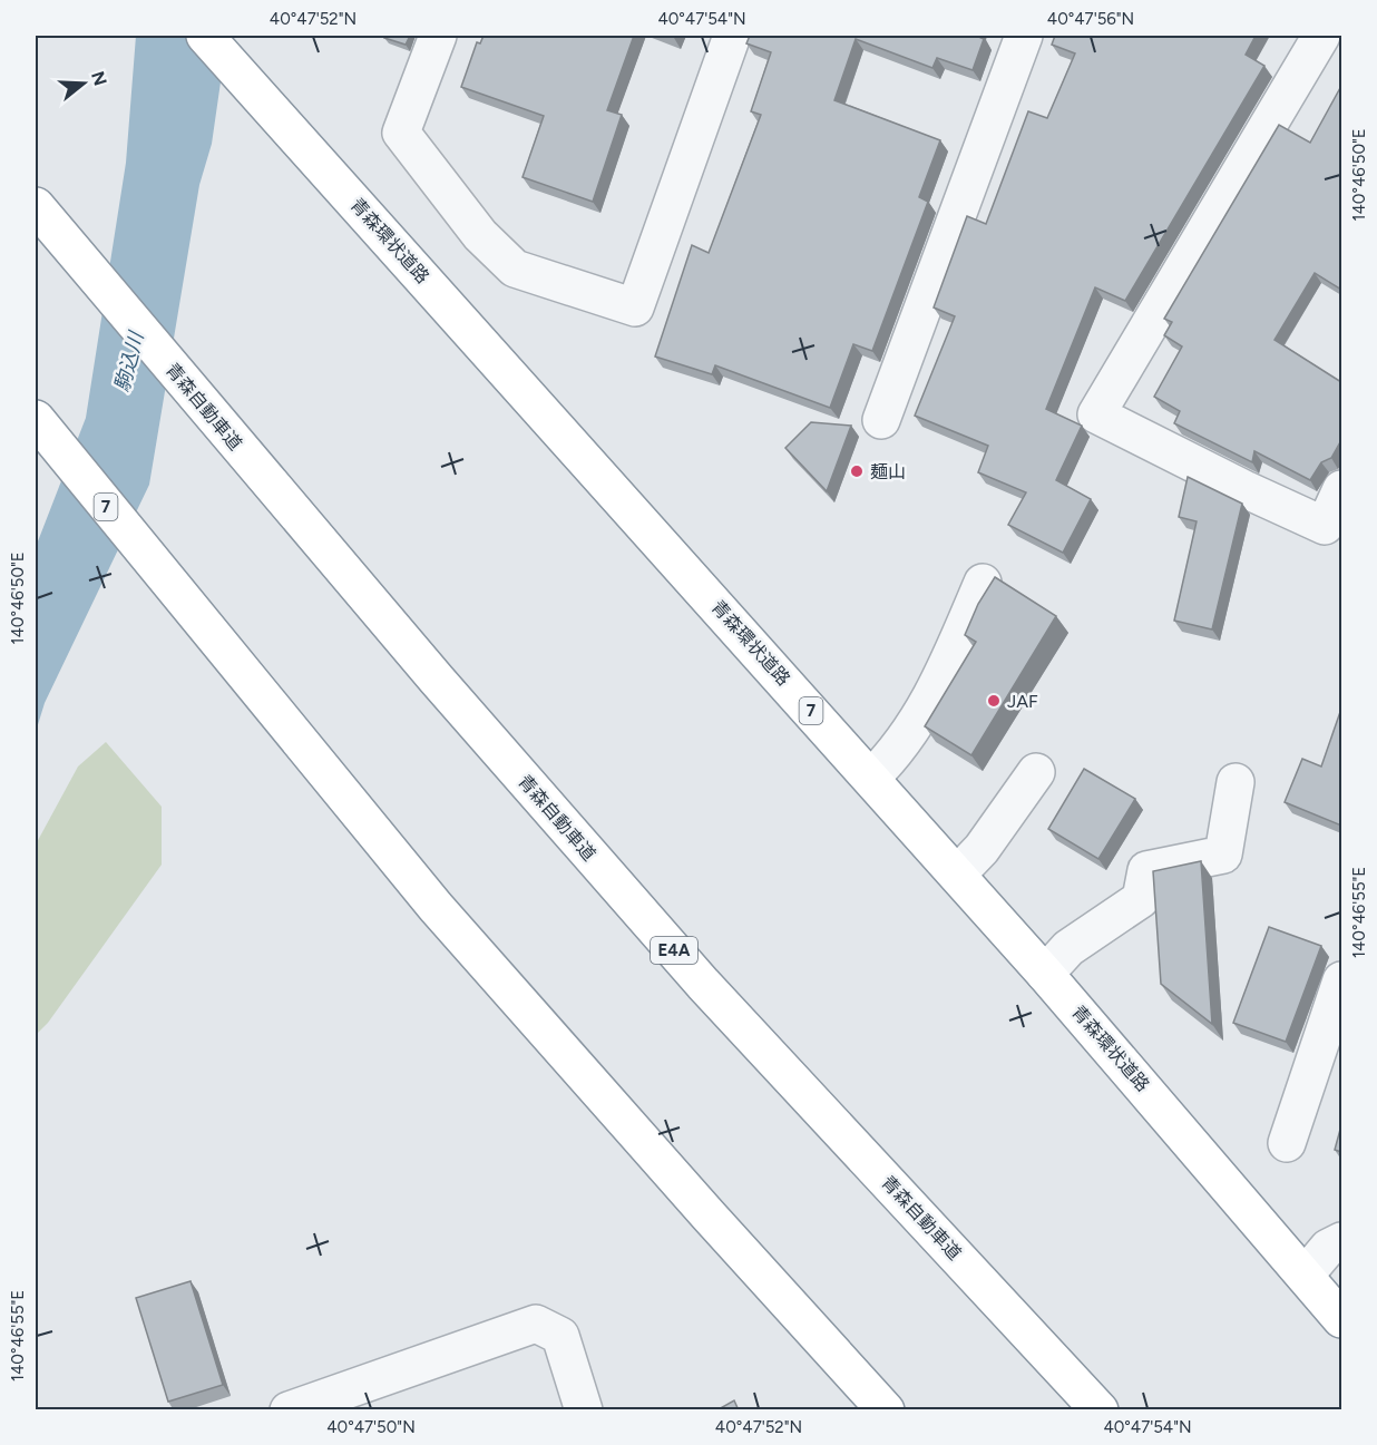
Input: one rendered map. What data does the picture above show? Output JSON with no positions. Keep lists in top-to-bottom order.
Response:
{
  "streets": {
    "highway": [
      "青森環状道路",
      "青森自動車道",
      "7",
      "E4A"
    ]
  },
  "water": ["駒込川"],
  "places": ["麺山", "JAF"],
  "north": "right",
  "coordinates": [
    "40°47'52\"N",
    "40°47'54\"N",
    "40°47'56\"N",
    "140°46'50\"E",
    "140°46'55\"E",
    "40°47'50\"N"
  ]
}
